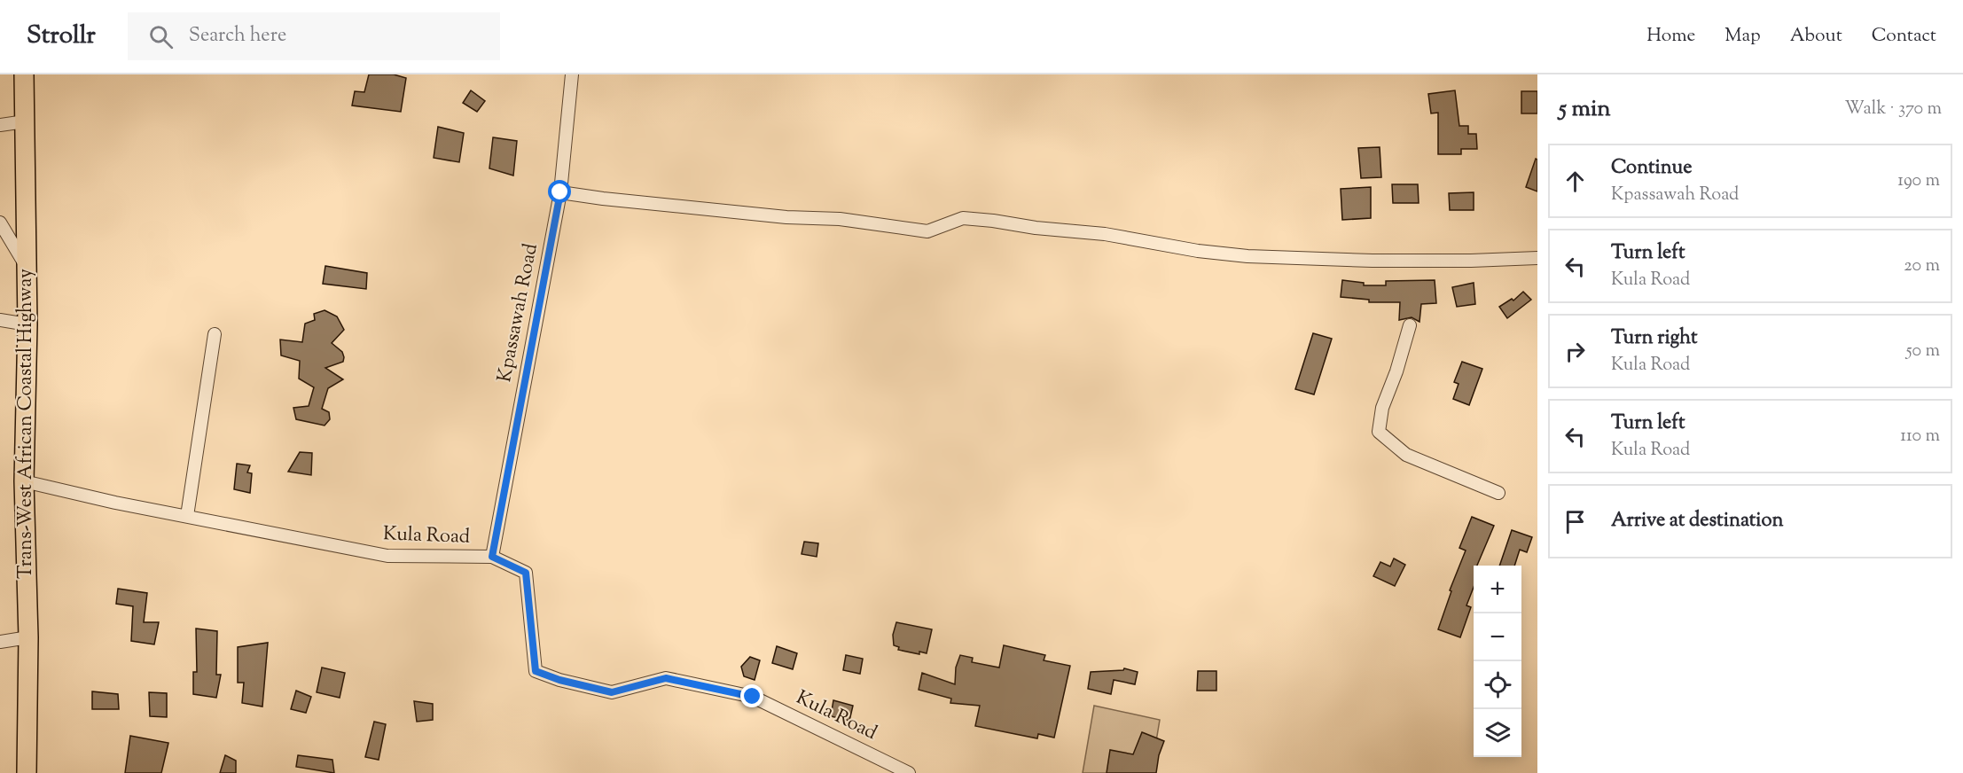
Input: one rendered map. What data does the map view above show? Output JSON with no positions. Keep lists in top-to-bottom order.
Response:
{
  "streets": {
    "highway": ["Trans-West African Coastal Highway"],
    "street": ["Kpassawah Road", "Kula Road"]
  },
  "crossings": [
    ["Kpassawah Road", "Kula Road"],
    ["Trans-West African Coastal Highway", "Kula Road"]
  ],
  "page": {
    "header": "Strollr",
    "search": "Search here",
    "nav": [
      "Home",
      "Map",
      "About",
      "Contact"
    ],
    "heading": ["5 min", "Walk · 370 m"],
    "list": [
      ["Continue", "Kpassawah Road", "190 m"],
      ["Turn left", "Kula Road", "20 m"],
      ["Turn right", "Kula Road", "50 m"],
      ["Turn left", "Kula Road", "110 m"],
      "Arrive at destination"
    ],
    "map_buttons": ["+", "−"]
  }
}
